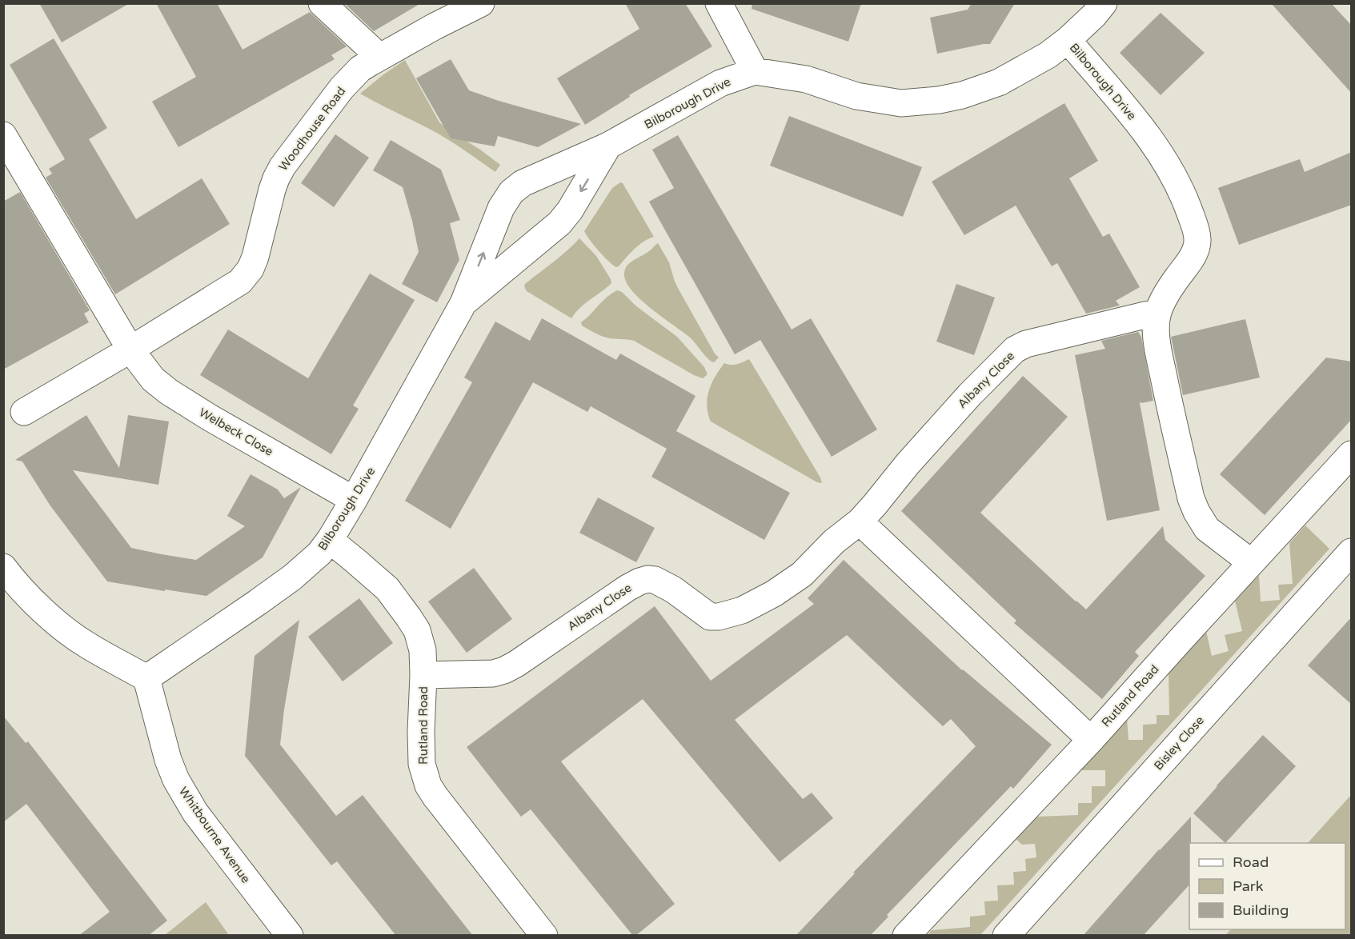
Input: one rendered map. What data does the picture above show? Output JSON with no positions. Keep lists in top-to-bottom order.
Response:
{
  "streets": {
    "street": [
      "Bilborough Drive",
      "Woodhouse Road",
      "Albany Close",
      "Welbeck Close",
      "Rutland Road",
      "Bisley Close",
      "Whitbourne Avenue"
    ]
  },
  "crossings": [
    ["Bilborough Drive", "Albany Close"],
    ["Bilborough Drive", "Welbeck Close"],
    ["Bilborough Drive", "Rutland Road"],
    ["Bilborough Drive", "Whitbourne Avenue"],
    ["Woodhouse Road", "Welbeck Close"],
    ["Albany Close", "Rutland Road"]
  ],
  "legend": ["Road", "Park", "Building"]
}
